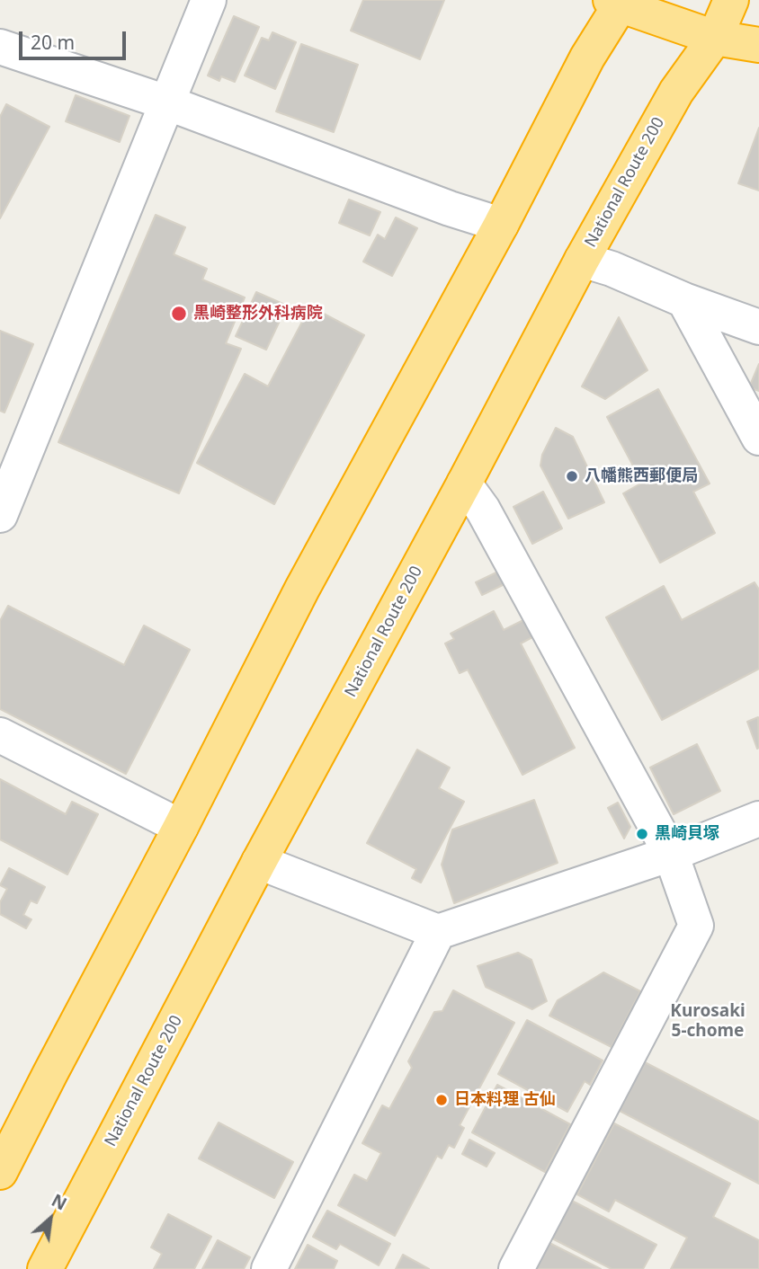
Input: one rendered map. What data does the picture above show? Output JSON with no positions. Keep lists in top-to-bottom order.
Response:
{
  "streets": {
    "highway": ["National Route 200"]
  },
  "districts": ["Kurosaki 5-chome"],
  "places": [
    "黒崎整形外科病院",
    "八幡熊西郵便局",
    "黒崎貝塚",
    "日本料理 古仙"
  ],
  "scale_bar": "20 m",
  "north": "top right"
}
